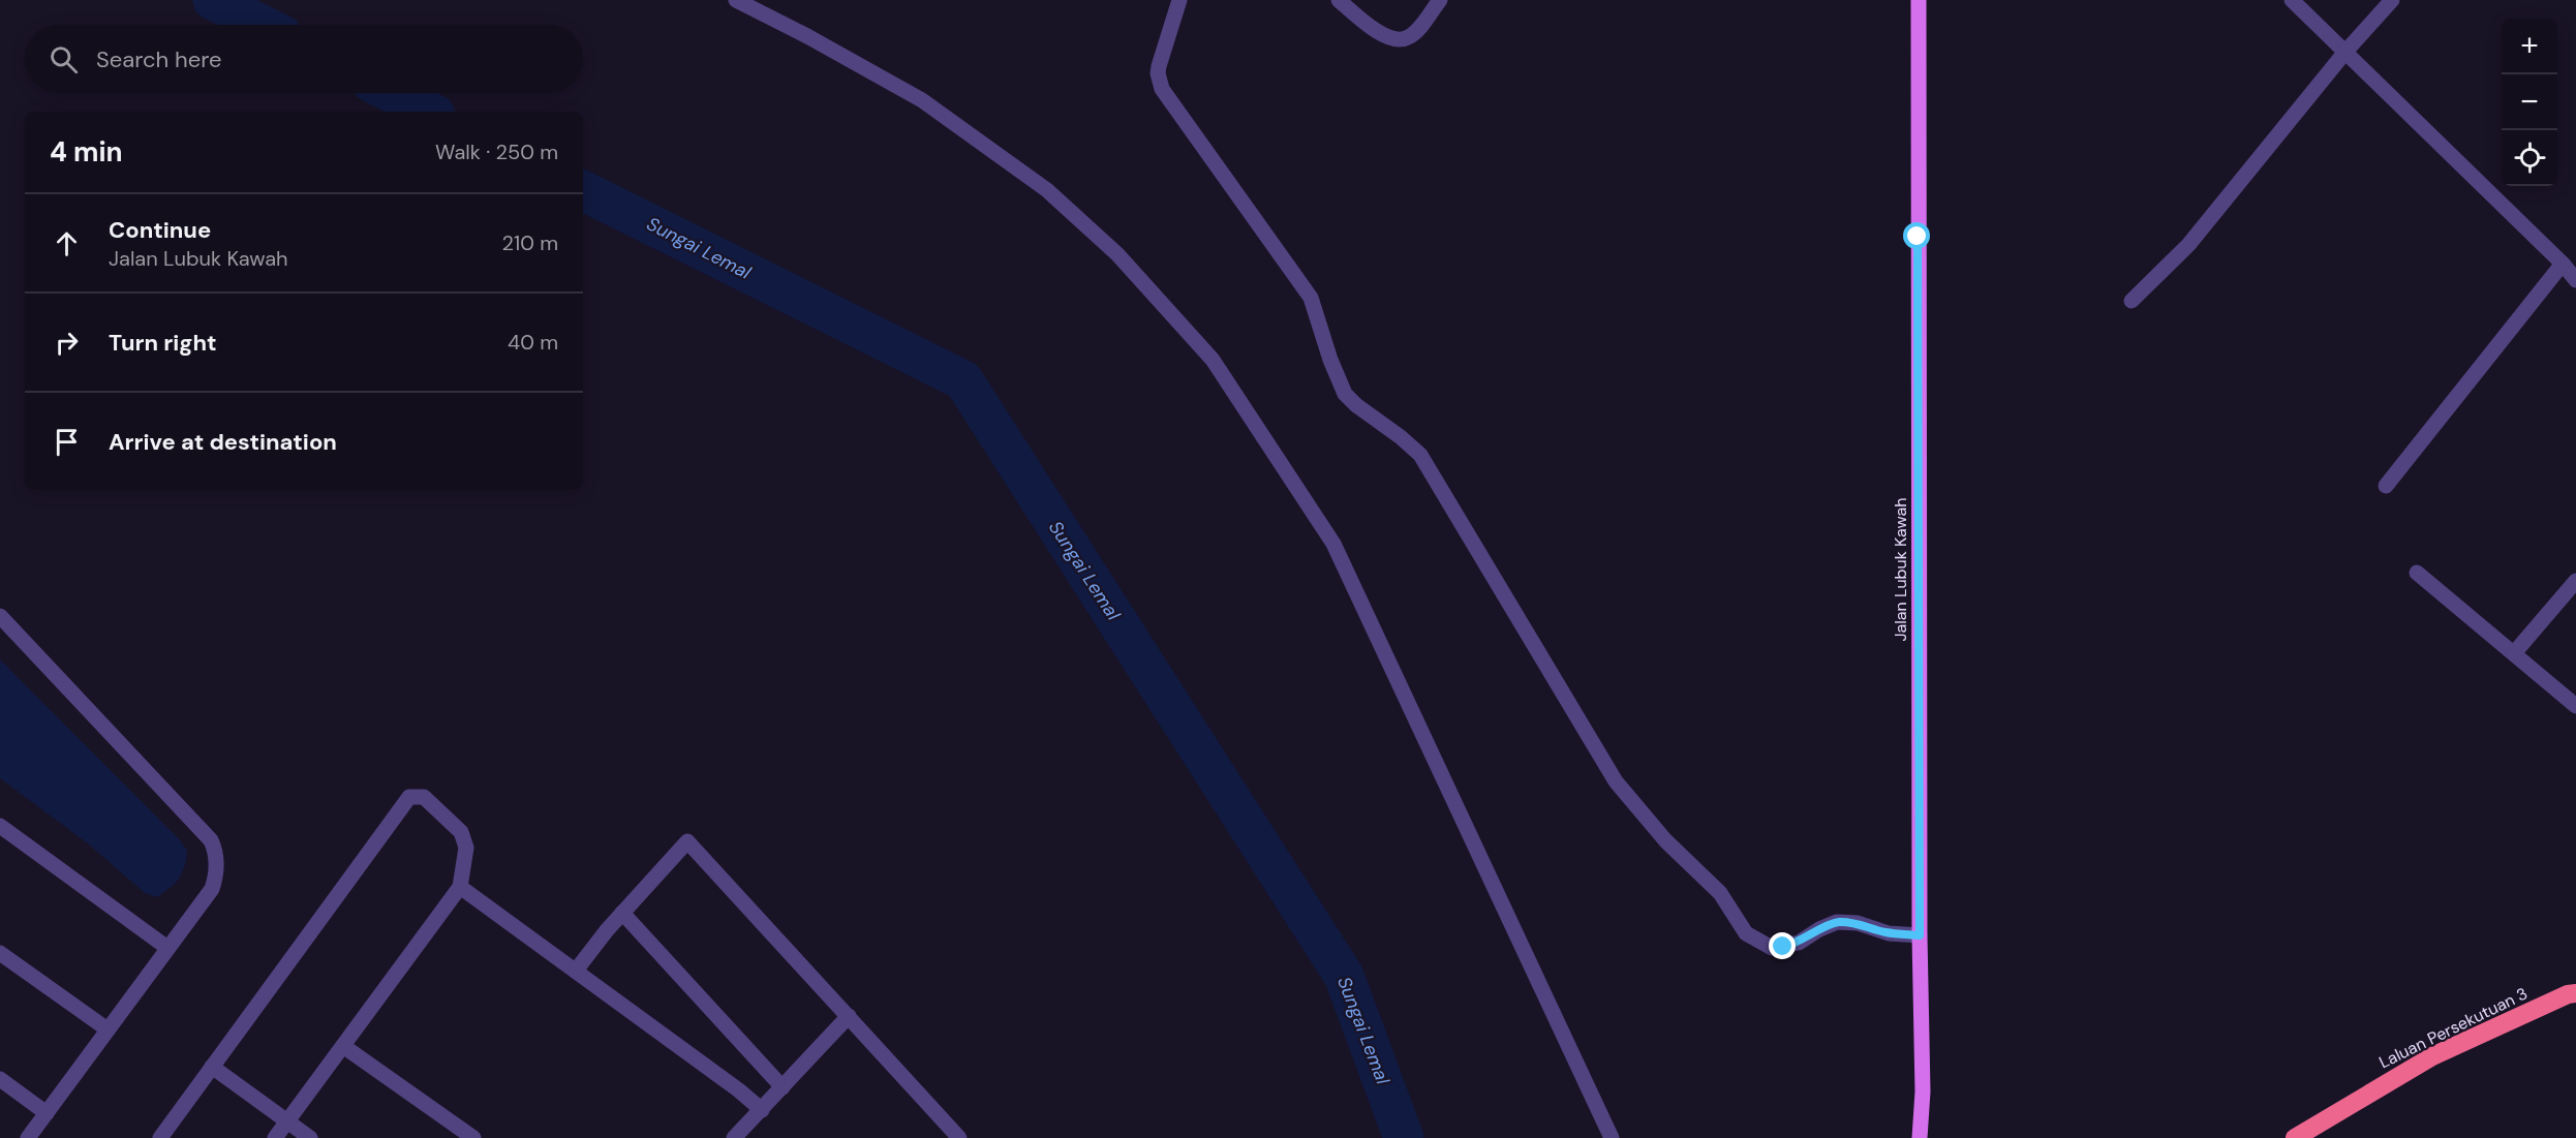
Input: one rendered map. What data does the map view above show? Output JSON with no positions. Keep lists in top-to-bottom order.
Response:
{
  "streets": {
    "highway": ["Laluan Persekutuan 3"],
    "main road": ["Jalan Lubuk Kawah"]
  },
  "water": ["Sungai Lemal"],
  "page": {
    "map_buttons": ["+", "−"],
    "search": "Search here",
    "heading": ["4 min", "Walk · 250 m"],
    "list": [
      ["Continue", "Jalan Lubuk Kawah", "210 m"],
      ["Turn right", "40 m"],
      "Arrive at destination"
    ]
  }
}
